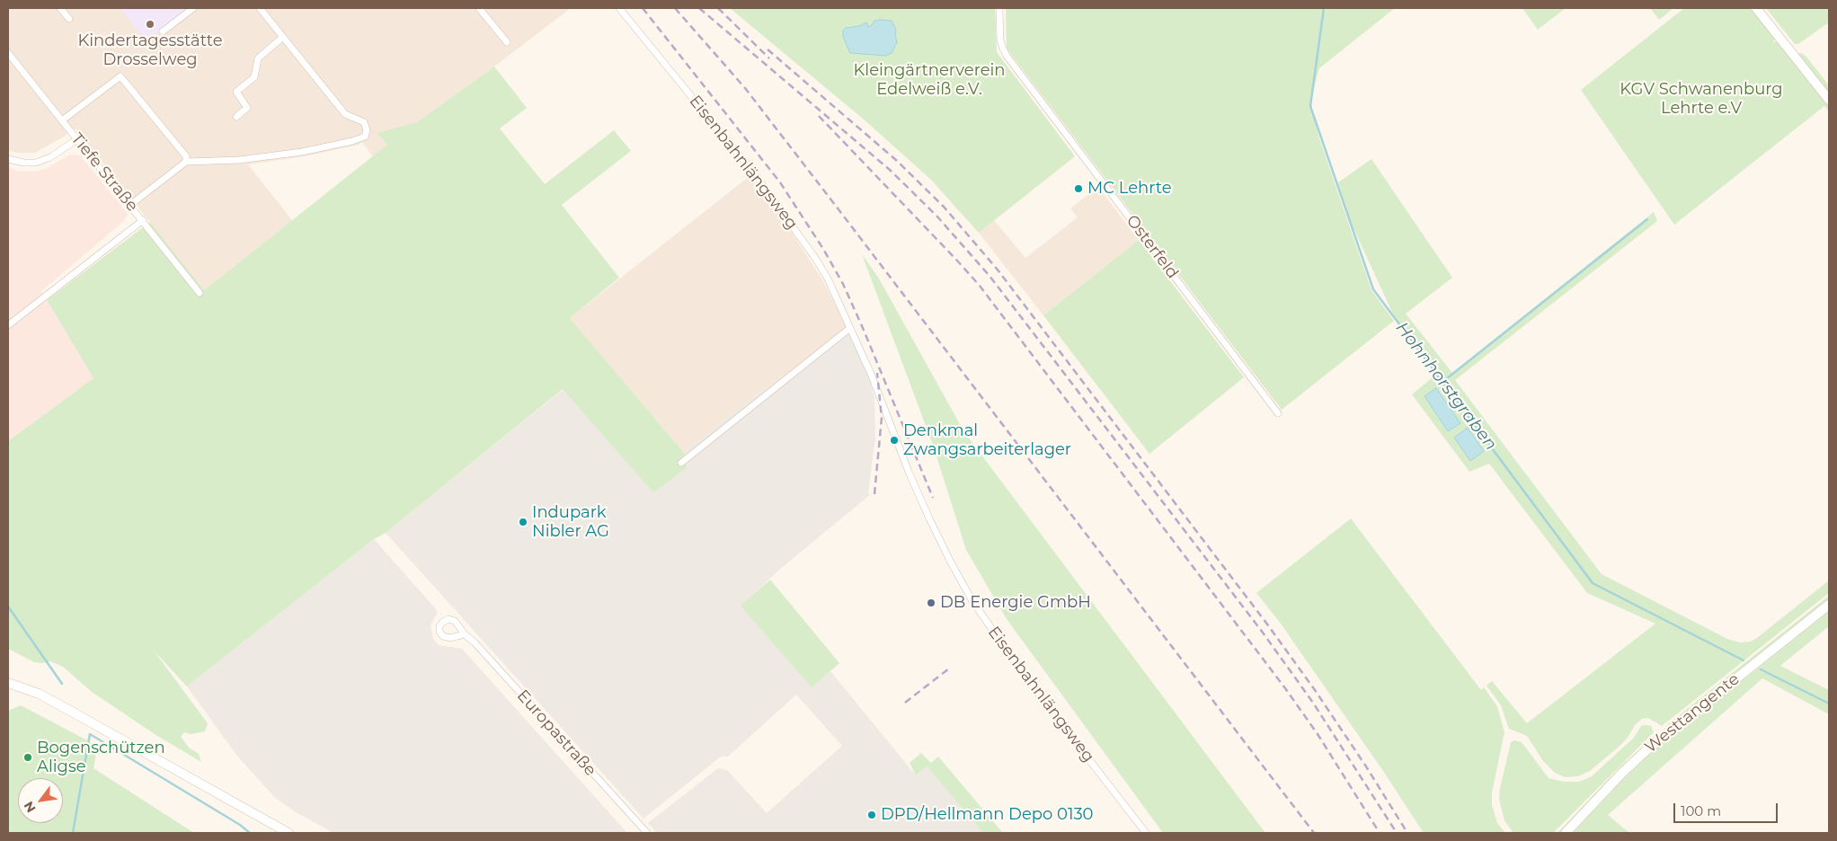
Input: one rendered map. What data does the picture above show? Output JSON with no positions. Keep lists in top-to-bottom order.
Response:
{
  "streets": {
    "main road": ["Westtangente"],
    "street": [
      "Eisenbahnlängsweg",
      "Tiefe Straße",
      "Osterfeld",
      "Europastraße"
    ]
  },
  "water": ["Hohnhorstgraben"],
  "parks": ["Kleingärtnerverein Edelweiß e.V.", "KGV Schwanenburg Lehrte e.V"],
  "places": [
    "Kindertagesstätte Drosselweg",
    "MC Lehrte",
    "Denkmal Zwangsarbeiterlager",
    "Indupark Nibler AG",
    "DB Energie GmbH",
    "Bogenschützen Aligse",
    "DPD/Hellmann Depo 0130"
  ],
  "scale_bar": "100 m",
  "north": "bottom left"
}
